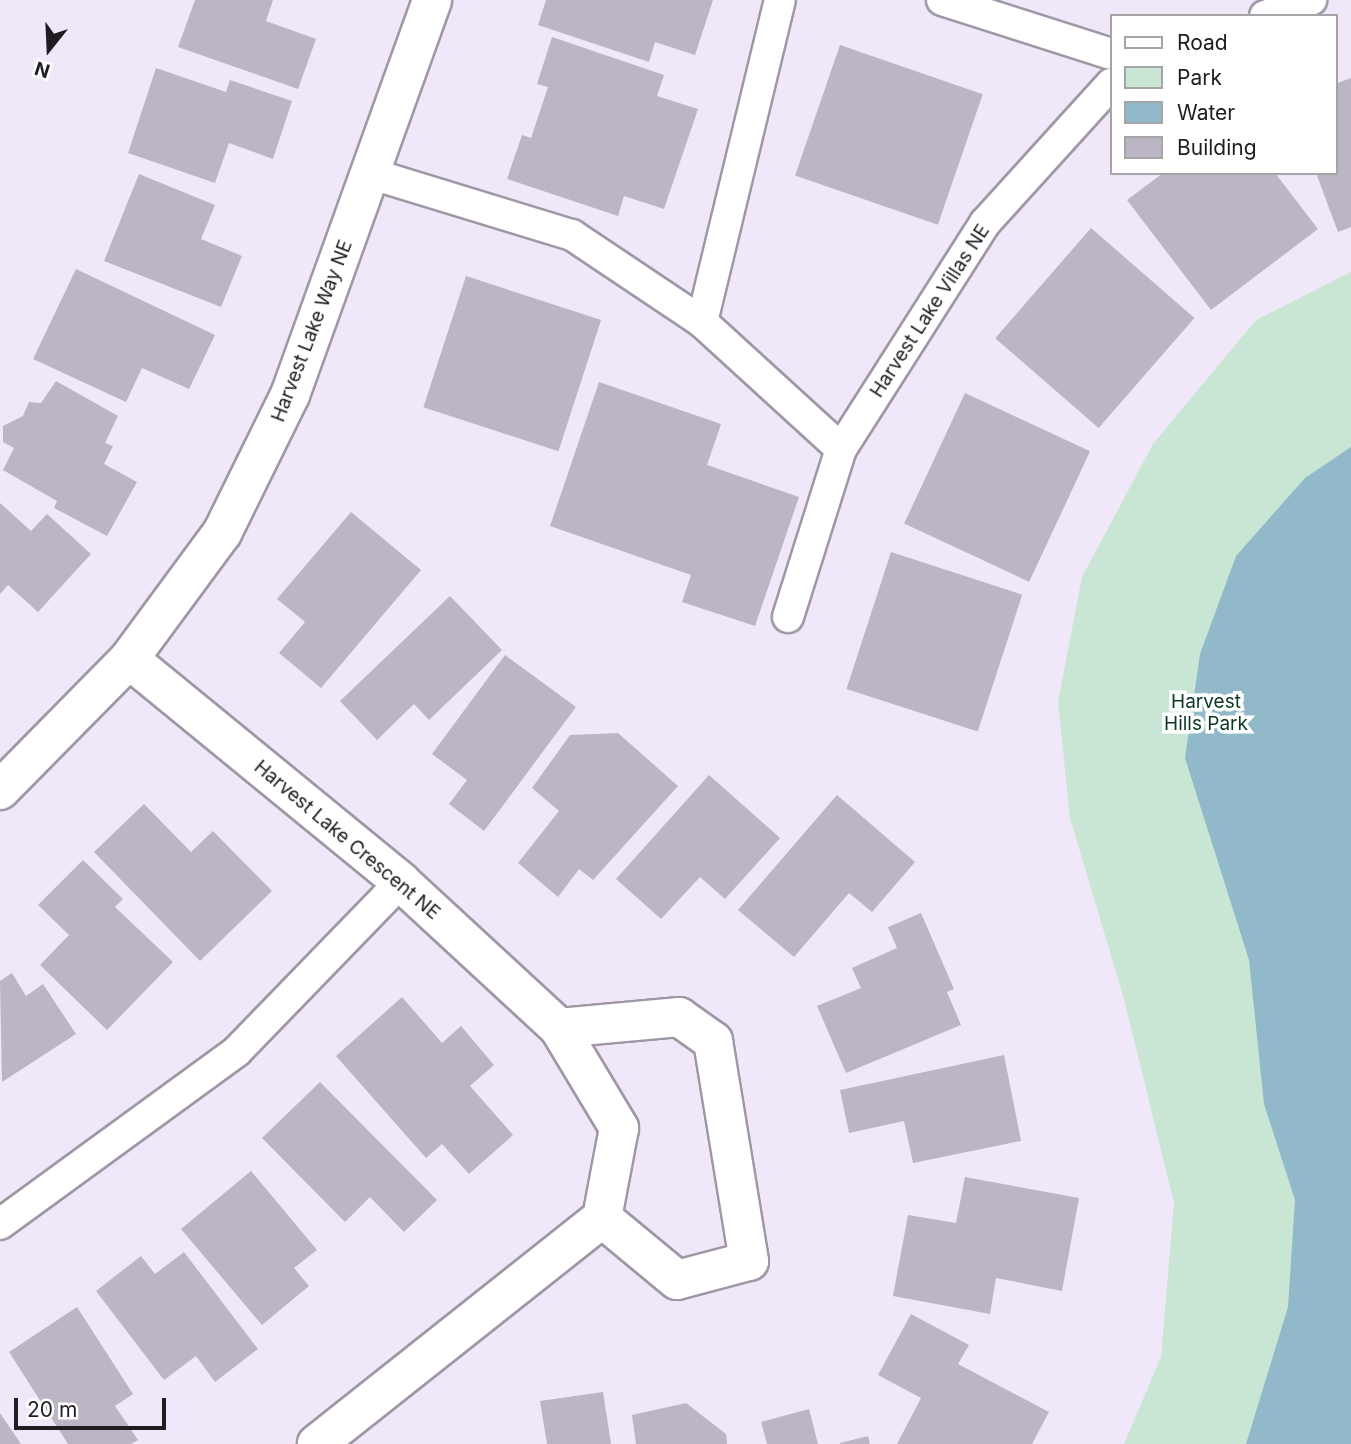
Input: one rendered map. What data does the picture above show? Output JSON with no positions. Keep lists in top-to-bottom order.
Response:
{
  "streets": {
    "street": ["Harvest Lake Way NE", "Harvest Lake Crescent NE"],
    "lane": ["Harvest Lake Villas NE"]
  },
  "crossings": [
    ["Harvest Lake Way NE", "Harvest Lake Crescent NE"]
  ],
  "parks": ["Harvest Hills Park"],
  "legend": [
    "Road",
    "Park",
    "Water",
    "Building"
  ],
  "scale_bar": "20 m",
  "north": "bottom"
}
